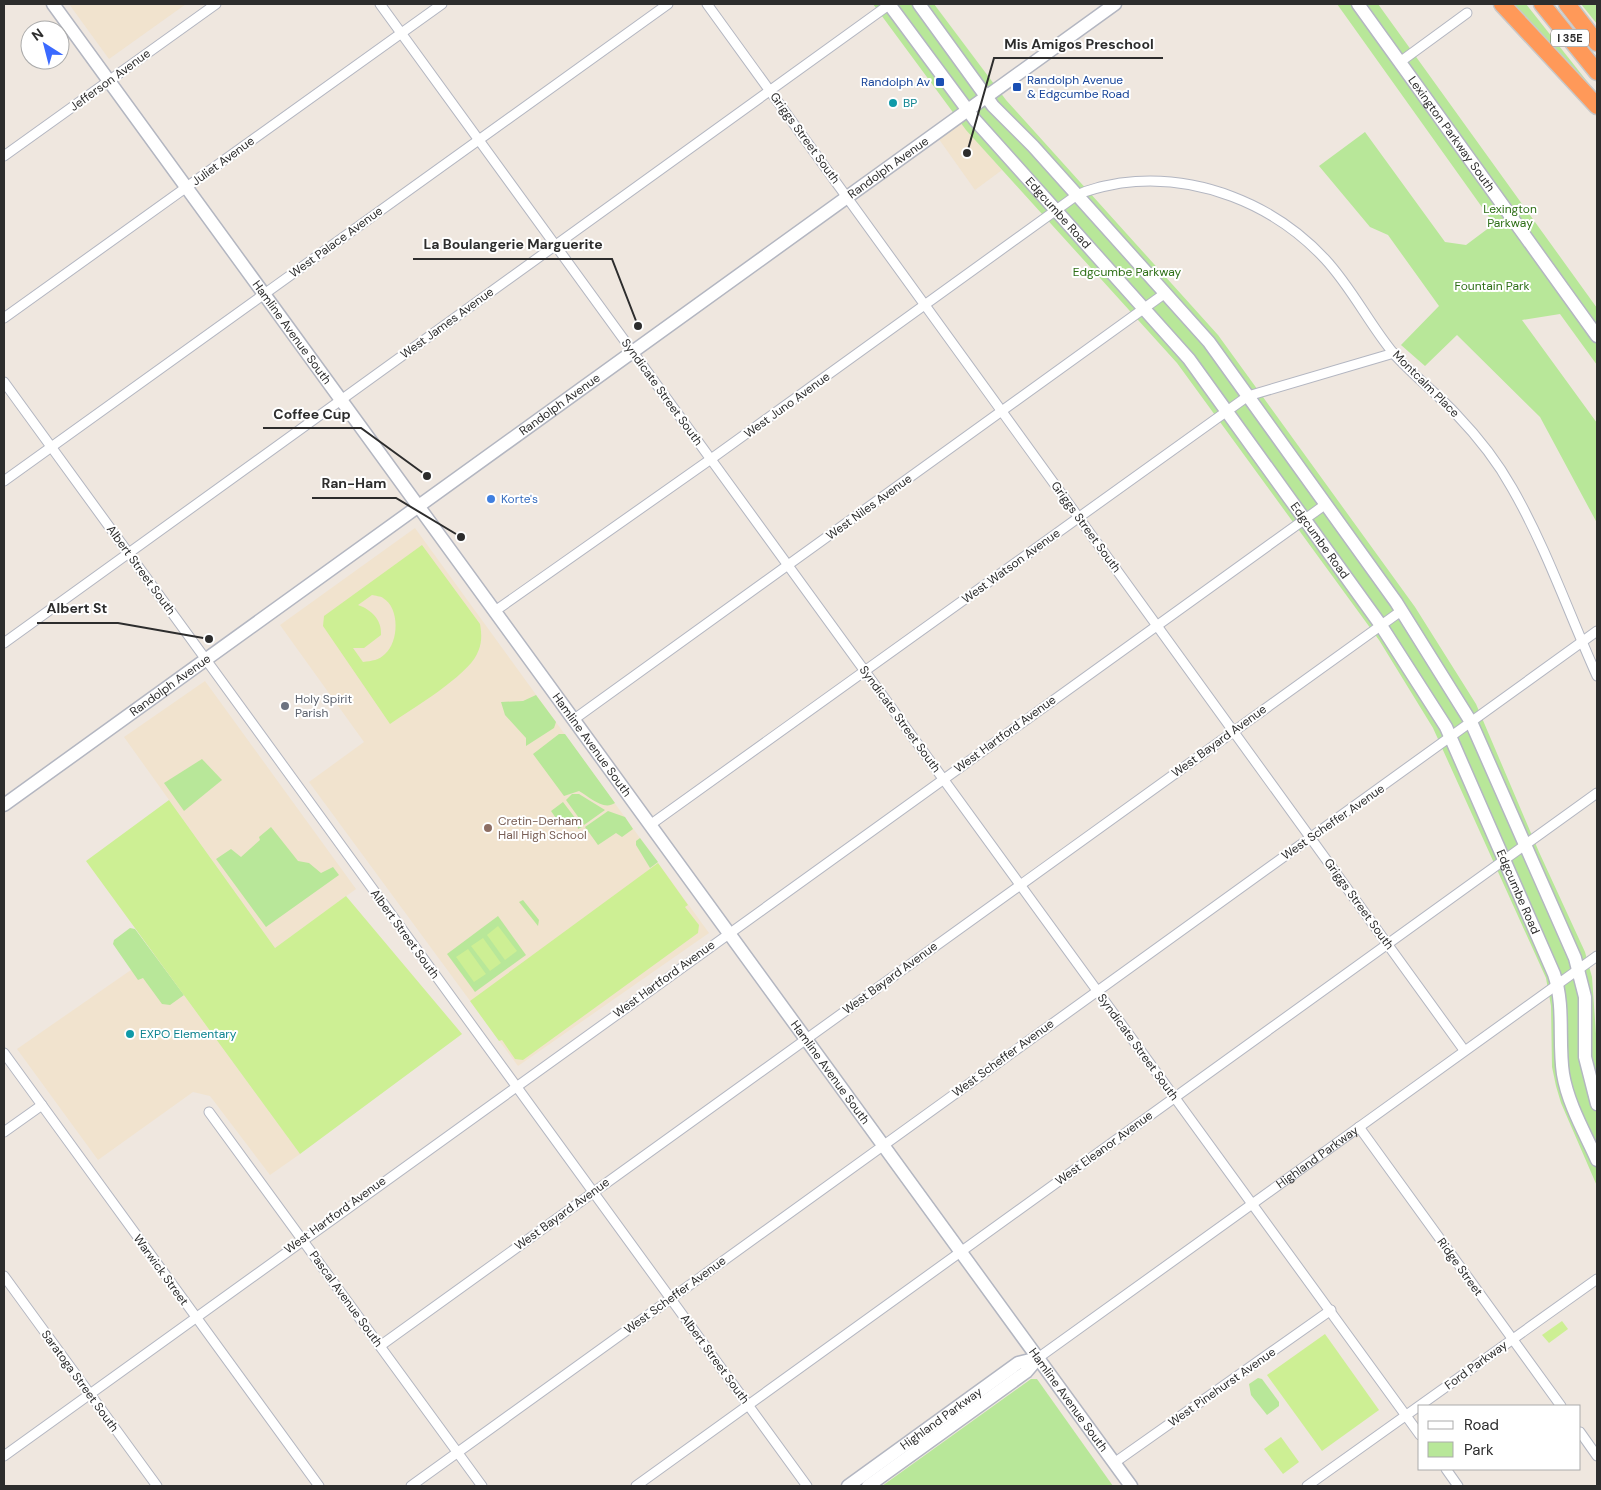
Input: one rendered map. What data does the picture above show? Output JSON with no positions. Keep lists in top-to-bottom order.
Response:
{
  "streets": {
    "highway": ["I 35E"],
    "street": [
      "Jefferson Avenue",
      "Lexington Parkway South",
      "Griggs Street South",
      "Juliet Avenue",
      "Randolph Avenue",
      "Edgcumbe Road",
      "West Palace Avenue",
      "West James Avenue",
      "Hamline Avenue South",
      "Montcalm Place",
      "Syndicate Street South",
      "West Juno Avenue",
      "West Niles Avenue",
      "West Watson Avenue",
      "Albert Street South",
      "West Hartford Avenue",
      "West Bayard Avenue",
      "West Scheffer Avenue",
      "West Eleanor Avenue",
      "Highland Parkway",
      "Ridge Street",
      "Warwick Street",
      "Pascal Avenue South",
      "Ford Parkway",
      "Saratoga Street South",
      "West Pinehurst Avenue"
    ]
  },
  "crossings": [
    ["Jefferson Avenue", "Hamline Avenue South"],
    ["Griggs Street South", "Randolph Avenue"],
    ["Griggs Street South", "West James Avenue"],
    ["Griggs Street South", "West Juno Avenue"],
    ["Griggs Street South", "West Niles Avenue"],
    ["Griggs Street South", "West Watson Avenue"],
    ["Griggs Street South", "West Hartford Avenue"],
    ["Griggs Street South", "West Bayard Avenue"],
    ["Griggs Street South", "West Scheffer Avenue"],
    ["Griggs Street South", "West Eleanor Avenue"],
    ["Griggs Street South", "Highland Parkway"],
    ["Juliet Avenue", "Hamline Avenue South"],
    ["Juliet Avenue", "Syndicate Street South"],
    ["Randolph Avenue", "Edgcumbe Road"],
    ["Randolph Avenue", "Hamline Avenue South"],
    ["Randolph Avenue", "Syndicate Street South"],
    ["Randolph Avenue", "Albert Street South"],
    ["Edgcumbe Road", "West James Avenue"],
    ["Edgcumbe Road", "Montcalm Place"],
    ["Edgcumbe Road", "West Juno Avenue"],
    ["Edgcumbe Road", "West Niles Avenue"],
    ["Edgcumbe Road", "West Watson Avenue"],
    ["Edgcumbe Road", "West Hartford Avenue"],
    ["Edgcumbe Road", "West Bayard Avenue"],
    ["Edgcumbe Road", "West Scheffer Avenue"],
    ["Edgcumbe Road", "West Eleanor Avenue"],
    ["Edgcumbe Road", "Highland Parkway"],
    ["West Palace Avenue", "Hamline Avenue South"],
    ["West Palace Avenue", "Syndicate Street South"],
    ["West Palace Avenue", "Albert Street South"],
    ["West James Avenue", "Hamline Avenue South"],
    ["West James Avenue", "Syndicate Street South"],
    ["West James Avenue", "Albert Street South"],
    ["Hamline Avenue South", "West Juno Avenue"],
    ["Hamline Avenue South", "West Niles Avenue"],
    ["Hamline Avenue South", "West Watson Avenue"],
    ["Hamline Avenue South", "West Hartford Avenue"],
    ["Hamline Avenue South", "West Bayard Avenue"],
    ["Hamline Avenue South", "West Scheffer Avenue"],
    ["Hamline Avenue South", "West Eleanor Avenue"],
    ["Hamline Avenue South", "Highland Parkway"],
    ["Hamline Avenue South", "West Pinehurst Avenue"],
    ["Montcalm Place", "West Juno Avenue"],
    ["Montcalm Place", "West Watson Avenue"],
    ["Montcalm Place", "West Scheffer Avenue"],
    ["Syndicate Street South", "West Juno Avenue"],
    ["Syndicate Street South", "West Niles Avenue"],
    ["Syndicate Street South", "West Watson Avenue"],
    ["Syndicate Street South", "West Hartford Avenue"],
    ["Syndicate Street South", "West Bayard Avenue"],
    ["Syndicate Street South", "West Scheffer Avenue"],
    ["Syndicate Street South", "West Eleanor Avenue"],
    ["Syndicate Street South", "Highland Parkway"],
    ["Syndicate Street South", "Ford Parkway"],
    ["Syndicate Street South", "West Pinehurst Avenue"],
    ["Albert Street South", "West Hartford Avenue"],
    ["Albert Street South", "West Bayard Avenue"],
    ["Albert Street South", "West Scheffer Avenue"],
    ["Albert Street South", "West Eleanor Avenue"],
    ["West Hartford Avenue", "Warwick Street"],
    ["West Hartford Avenue", "Pascal Avenue South"],
    ["West Hartford Avenue", "Saratoga Street South"],
    ["West Bayard Avenue", "Pascal Avenue South"],
    ["West Scheffer Avenue", "Pascal Avenue South"],
    ["Highland Parkway", "Ridge Street"],
    ["Ridge Street", "Ford Parkway"]
  ],
  "parks": ["Lexington Parkway", "Edgcumbe Parkway", "Fountain Park"],
  "places": {
    "transit": ["Randolph Av", "Randolph Avenue & Edgcumbe Road"],
    "other": [
      "BP",
      "Mis Amigos Preschool",
      "La Boulangerie Marguerite",
      "Coffee Cup",
      "Korte's",
      "Ran-Ham",
      "Albert St",
      "Holy Spirit Parish",
      "Cretin-Derham Hall High School",
      "EXPO Elementary"
    ]
  },
  "legend": ["Road", "Park"],
  "north": "top left"
}
